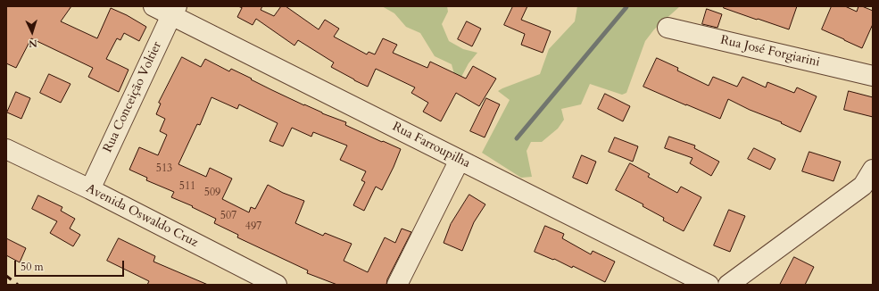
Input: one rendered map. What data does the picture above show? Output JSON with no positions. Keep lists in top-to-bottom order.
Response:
{
  "streets": {
    "street": [
      "Rua José Forgiarini",
      "Rua Conceição Voltier",
      "Rua Farroupilha",
      "Avenida Oswaldo Cruz"
    ]
  },
  "crossings": [
    ["Rua Conceição Voltier", "Rua Farroupilha"],
    ["Rua Conceição Voltier", "Avenida Oswaldo Cruz"]
  ],
  "house_numbers": [
    "513",
    "511",
    "509",
    "507",
    "497"
  ],
  "scale_bar": "50 m",
  "north": "bottom"
}
